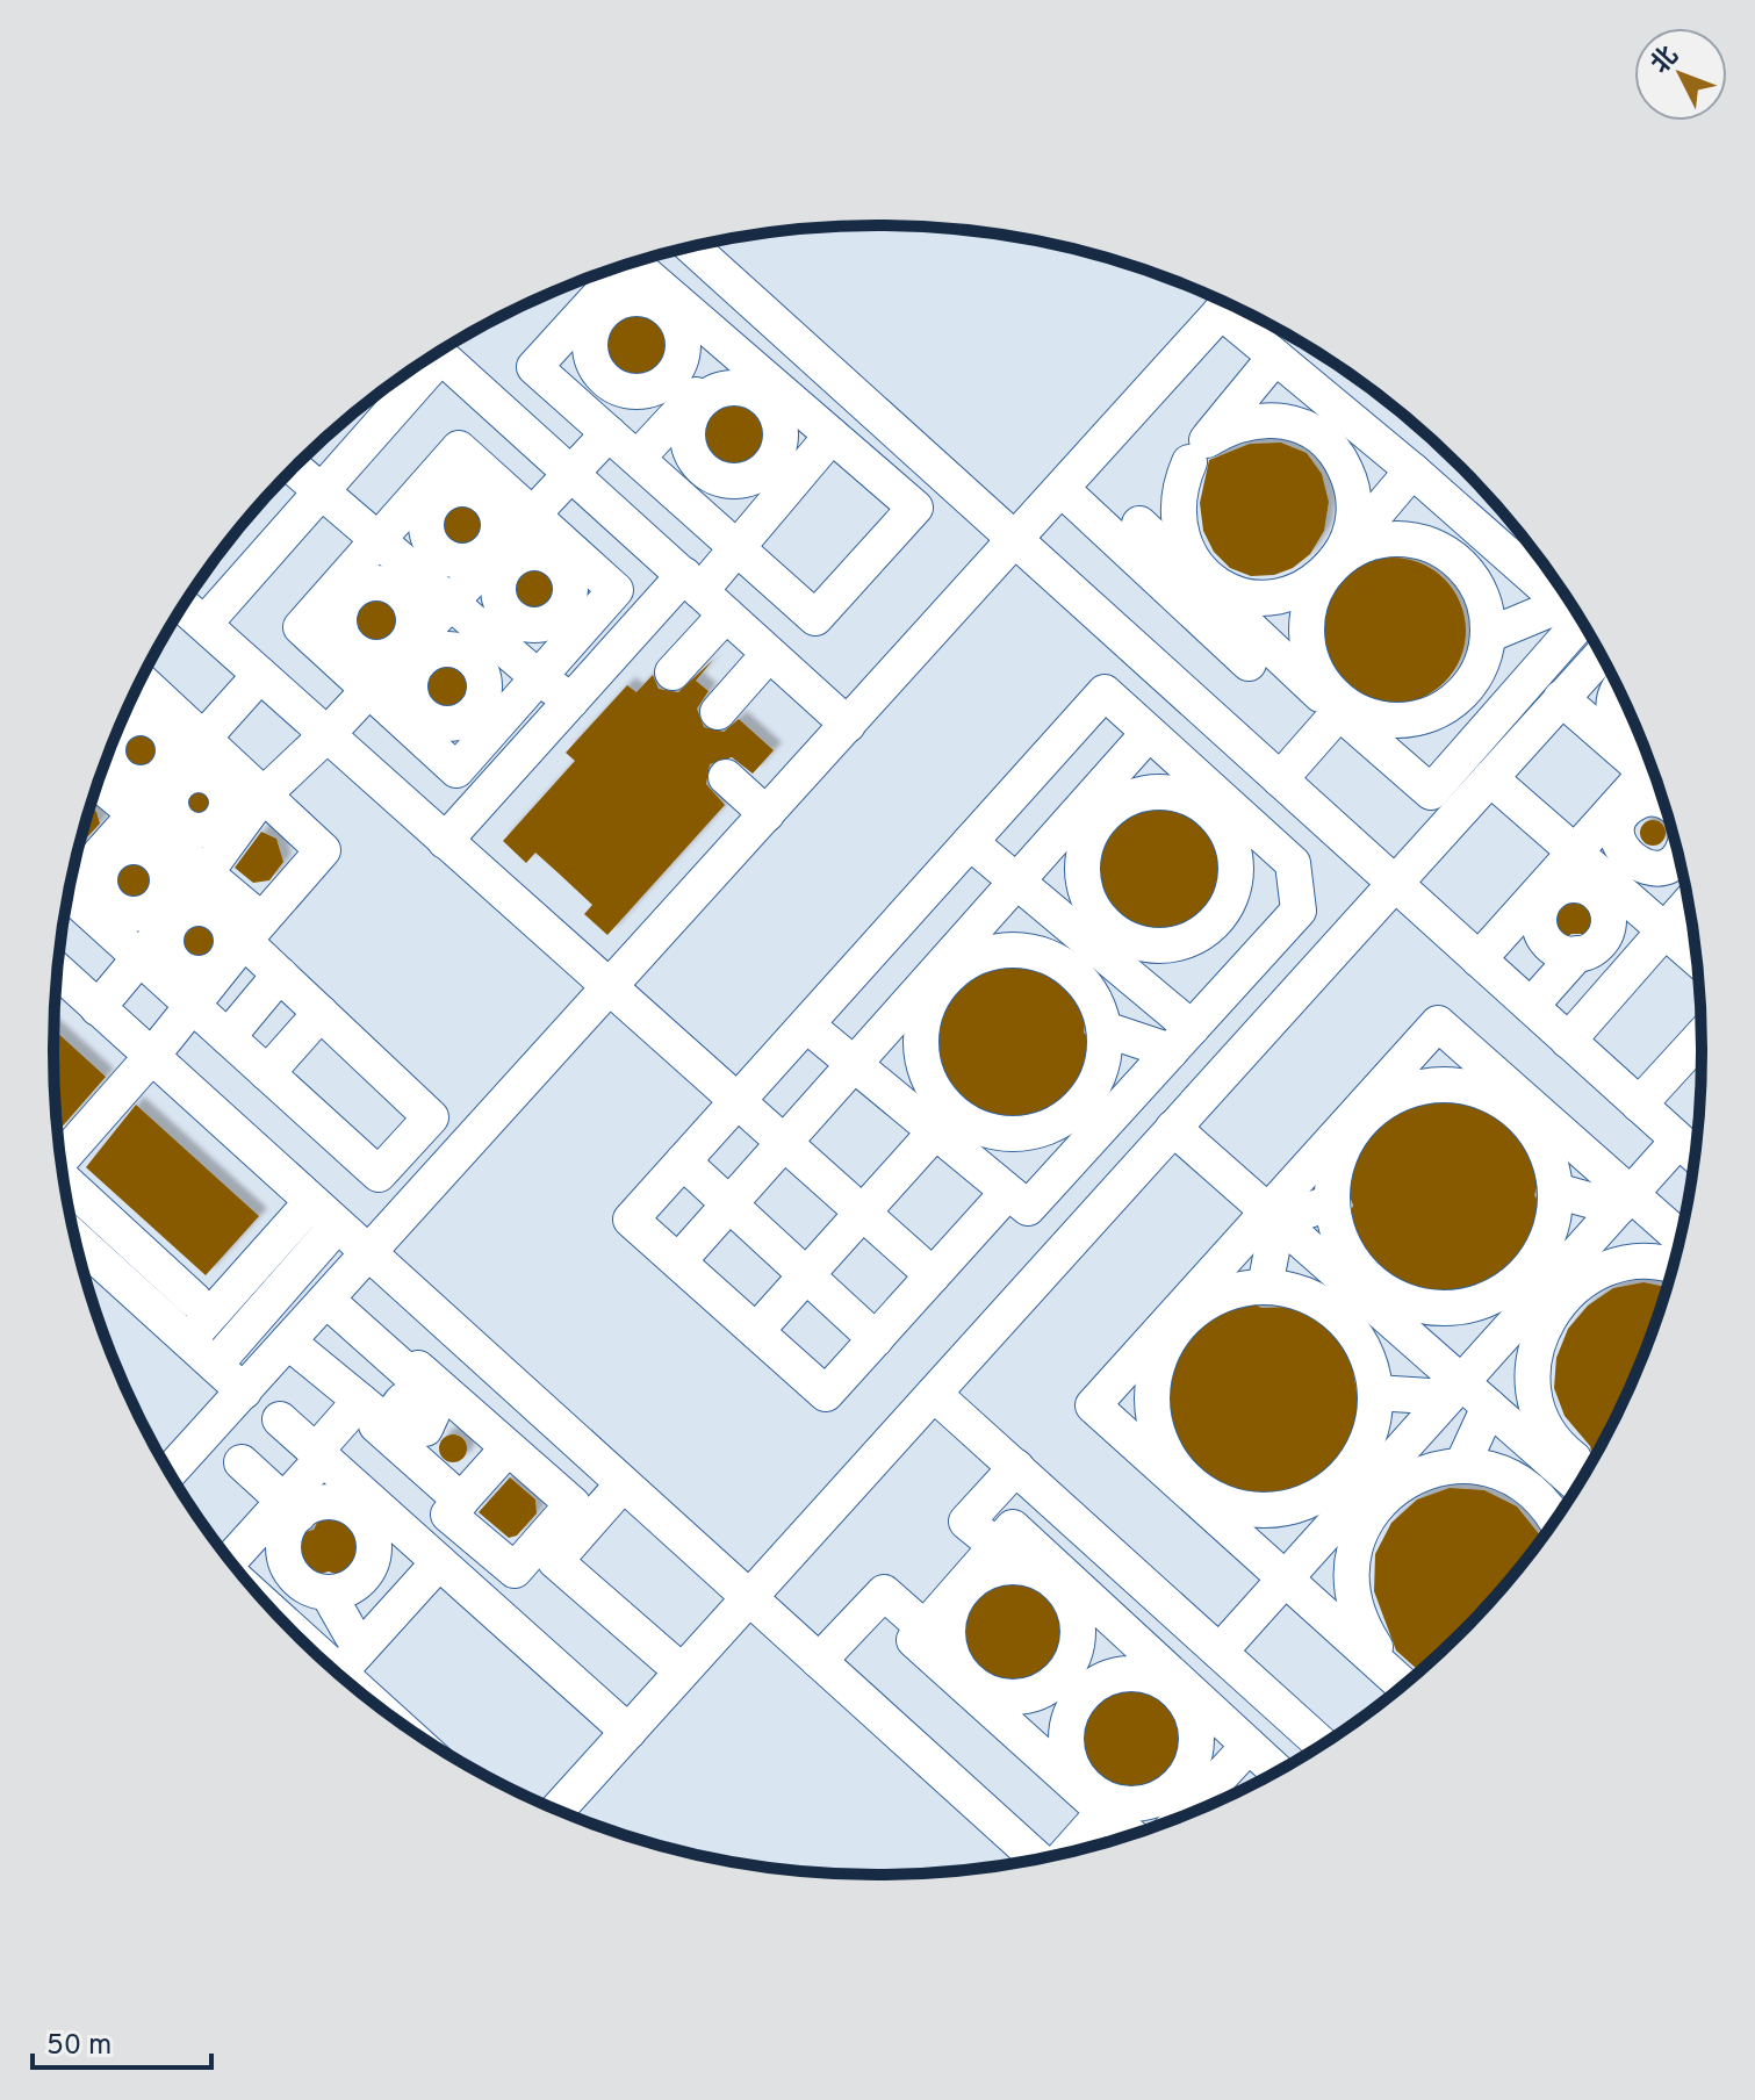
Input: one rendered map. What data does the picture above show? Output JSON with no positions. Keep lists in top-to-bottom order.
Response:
{
  "scale_bar": "50 m",
  "north": "top left"
}
